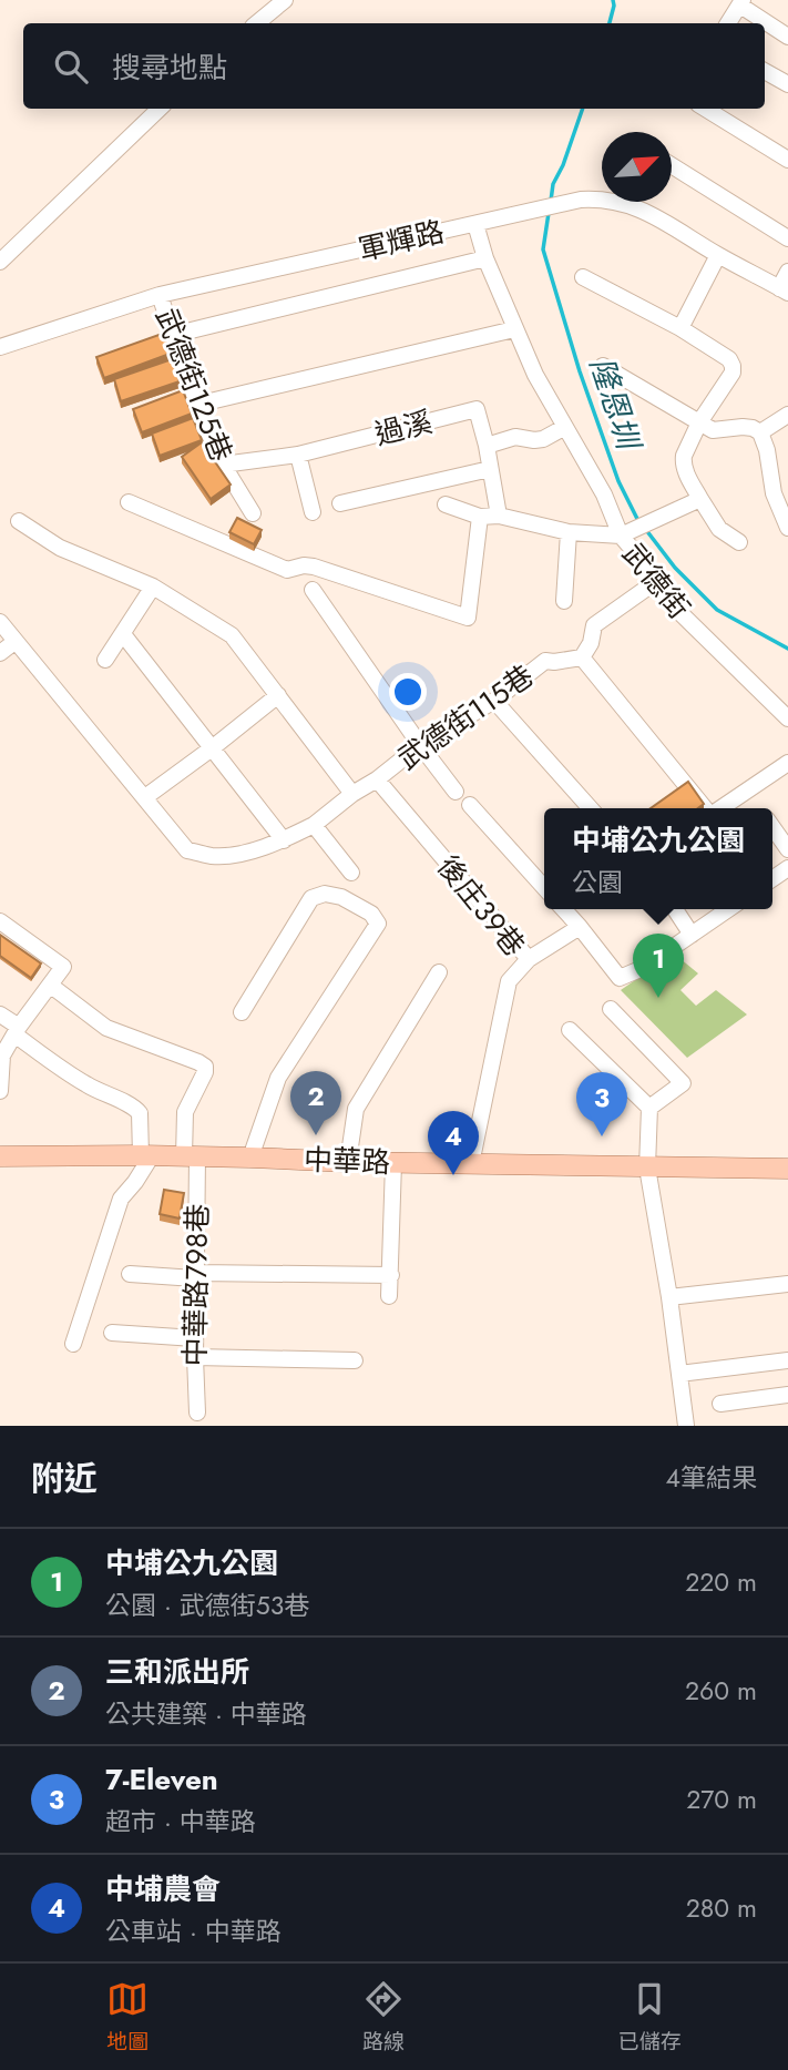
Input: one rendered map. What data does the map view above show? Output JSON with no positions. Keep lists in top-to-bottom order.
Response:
{
  "streets": {
    "main road": ["中華路"],
    "street": [
      "軍輝路",
      "武德街125巷",
      "過溪",
      "武德街",
      "武德街115巷",
      "後庄39巷",
      "中華路798巷"
    ]
  },
  "crossings": [
    ["軍輝路", "武德街125巷"],
    ["武德街125巷", "過溪"],
    ["過溪", "武德街"],
    ["武德街115巷", "後庄39巷"],
    ["後庄39巷", "中華路"],
    ["中華路", "中華路798巷"]
  ],
  "water": ["隆恩圳"],
  "north": "top right",
  "page": {
    "search": "搜尋地點",
    "popup": ["中埔公九公園", "公園"],
    "pins": [
      "1",
      "2",
      "3",
      "4"
    ],
    "heading": ["附近", "4筆結果"],
    "list": [
      {
        "mark": "1",
        "name": "中埔公九公園",
        "note": "公園 · 武德街53巷",
        "value": "220 m"
      },
      {
        "mark": "2",
        "name": "三和派出所",
        "note": "公共建築 · 中華路",
        "value": "260 m"
      },
      {
        "mark": "3",
        "name": "7-Eleven",
        "note": "超市 · 中華路",
        "value": "270 m"
      },
      {
        "mark": "4",
        "name": "中埔農會",
        "note": "公車站 · 中華路",
        "value": "280 m"
      }
    ],
    "nav": ["地圖", "路線", "已儲存"]
  }
}
